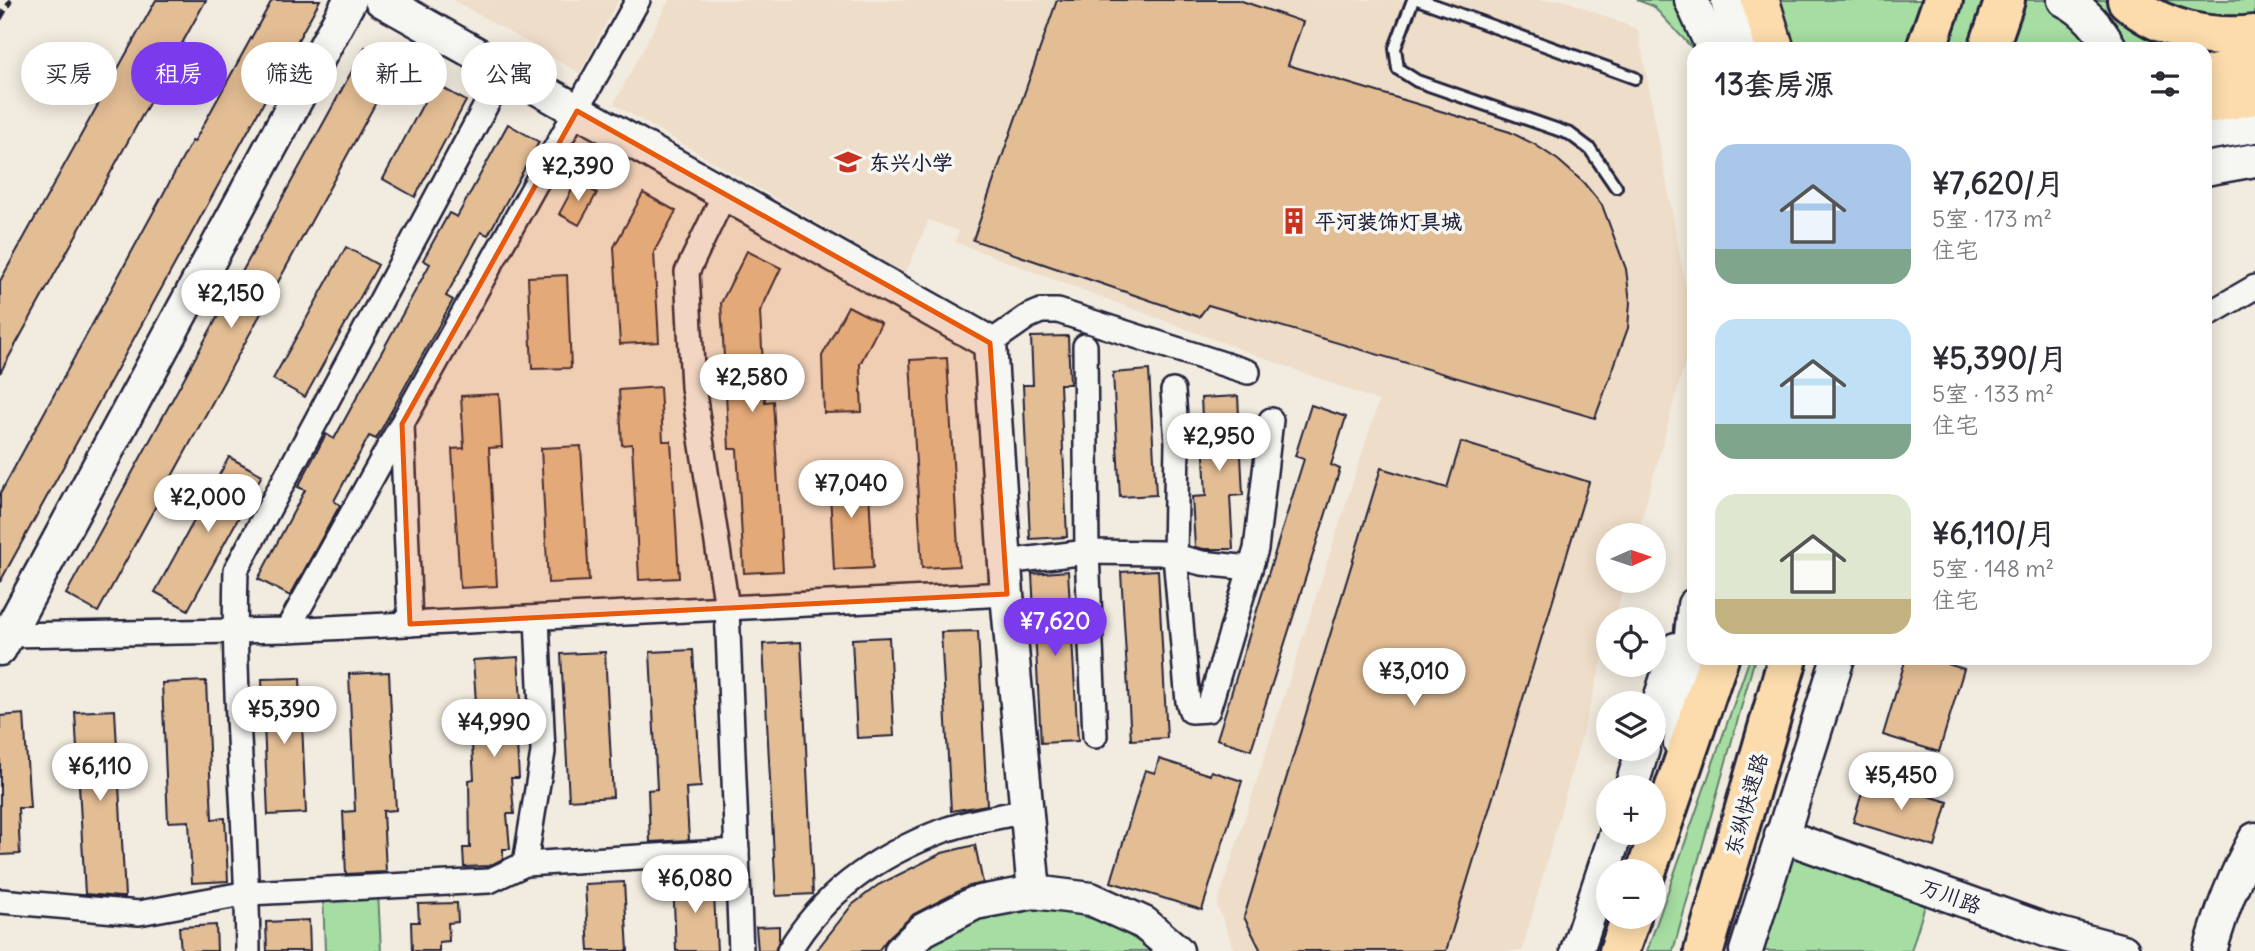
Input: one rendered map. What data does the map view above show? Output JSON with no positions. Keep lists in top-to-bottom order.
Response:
{
  "streets": {
    "highway": ["东纵快速路"],
    "street": ["万川路"]
  },
  "places": {
    "school or university": ["东兴小学"],
    "building": ["平河装饰灯具城"]
  },
  "north": "right",
  "page": {
    "chip": [
      "买房",
      "租房",
      "筛选",
      "新上",
      "公寓"
    ],
    "heading": "13套房源",
    "list": [
      {
        "name": "¥7,620/月",
        "note": "5室 · 173 m² · 住宅"
      },
      {
        "name": "¥5,390/月",
        "note": "5室 · 133 m² · 住宅"
      },
      {
        "name": "¥6,110/月",
        "note": "5室 · 148 m² · 住宅"
      }
    ],
    "price": [
      "¥2,390",
      "¥2,150",
      "¥2,580",
      "¥2,950",
      "¥7,040",
      "¥2,000",
      "¥7,620",
      "¥3,010",
      "¥5,390",
      "¥4,990",
      "¥6,110",
      "¥5,450",
      "¥6,080"
    ],
    "map_buttons": ["+", "−"]
  }
}
